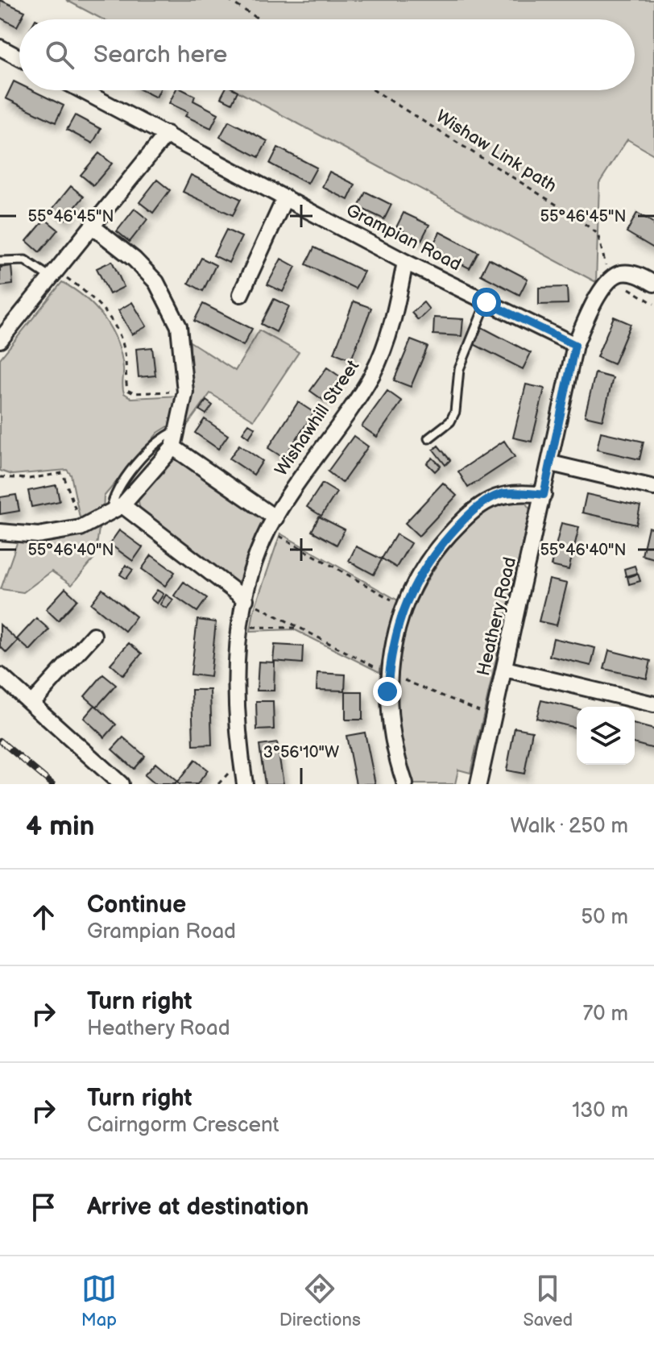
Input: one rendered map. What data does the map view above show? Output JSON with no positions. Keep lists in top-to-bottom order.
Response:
{
  "streets": {
    "street": ["Grampian Road", "Wishawhill Street", "Heathery Road"],
    "path": ["Wishaw Link path"]
  },
  "crossings": [
    ["Grampian Road", "Wishawhill Street"],
    ["Grampian Road", "Heathery Road"]
  ],
  "page": {
    "search": "Search here",
    "heading": ["4 min", "Walk · 250 m"],
    "list": [
      ["Continue", "Grampian Road", "50 m"],
      ["Turn right", "Heathery Road", "70 m"],
      ["Turn right", "Cairngorm Crescent", "130 m"],
      "Arrive at destination"
    ],
    "nav": ["Map", "Directions", "Saved"]
  },
  "coordinates": ["55°46'45\"N", "55°46'40\"N", "3°56'10\"W"]
}
